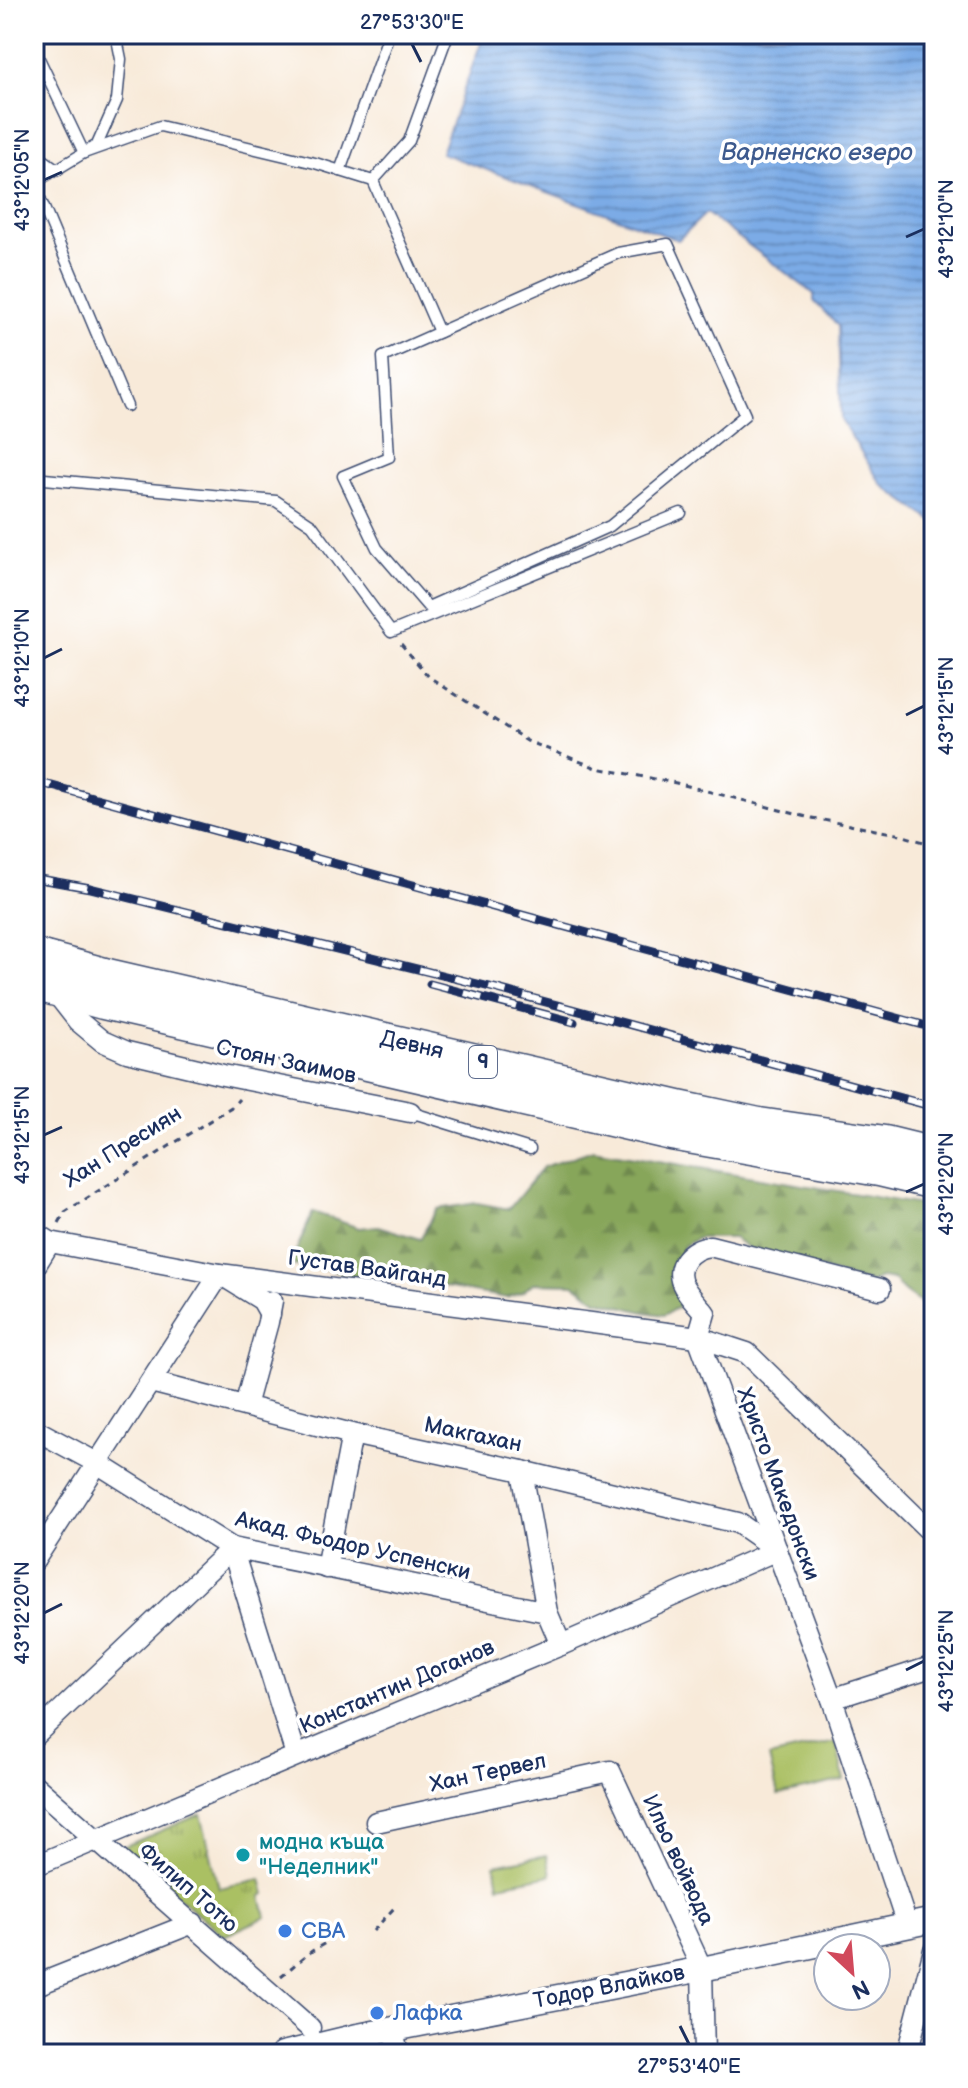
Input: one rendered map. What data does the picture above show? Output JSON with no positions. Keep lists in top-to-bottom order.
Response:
{
  "streets": {
    "highway": ["Девня", "9"],
    "street": [
      "Стоян Заимов",
      "Густав Вайганд",
      "Макгахан",
      "Христо Македонски",
      "Акад. Фьодор Успенски",
      "Константин Доганов",
      "Хан Тервел",
      "Ильо войвода",
      "Филип Тотю",
      "Тодор Влайков"
    ],
    "path": ["Хан Пресиян"]
  },
  "crossings": [
    ["Девня", "Стоян Заимов"],
    ["Стоян Заимов", "Хан Пресиян"],
    ["Хан Пресиян", "Густав Вайганд"],
    ["Густав Вайганд", "Христо Македонски"],
    ["Макгахан", "Христо Македонски"],
    ["Макгахан", "Константин Доганов"],
    ["Христо Македонски", "Константин Доганов"],
    ["Христо Македонски", "Тодор Влайков"],
    ["Константин Доганов", "Филип Тотю"],
    ["Хан Тервел", "Ильо войвода"],
    ["Ильо войвода", "Тодор Влайков"]
  ],
  "water": ["Варненско езеро"],
  "places": ["модна къща \"Неделник\"", "CBA", "Лафка"],
  "north": "bottom right",
  "coordinates": [
    "27°53'30\"E",
    "43°12'05\"N",
    "43°12'10\"N",
    "43°12'15\"N",
    "43°12'20\"N",
    "43°12'25\"N",
    "27°53'40\"E"
  ]
}
